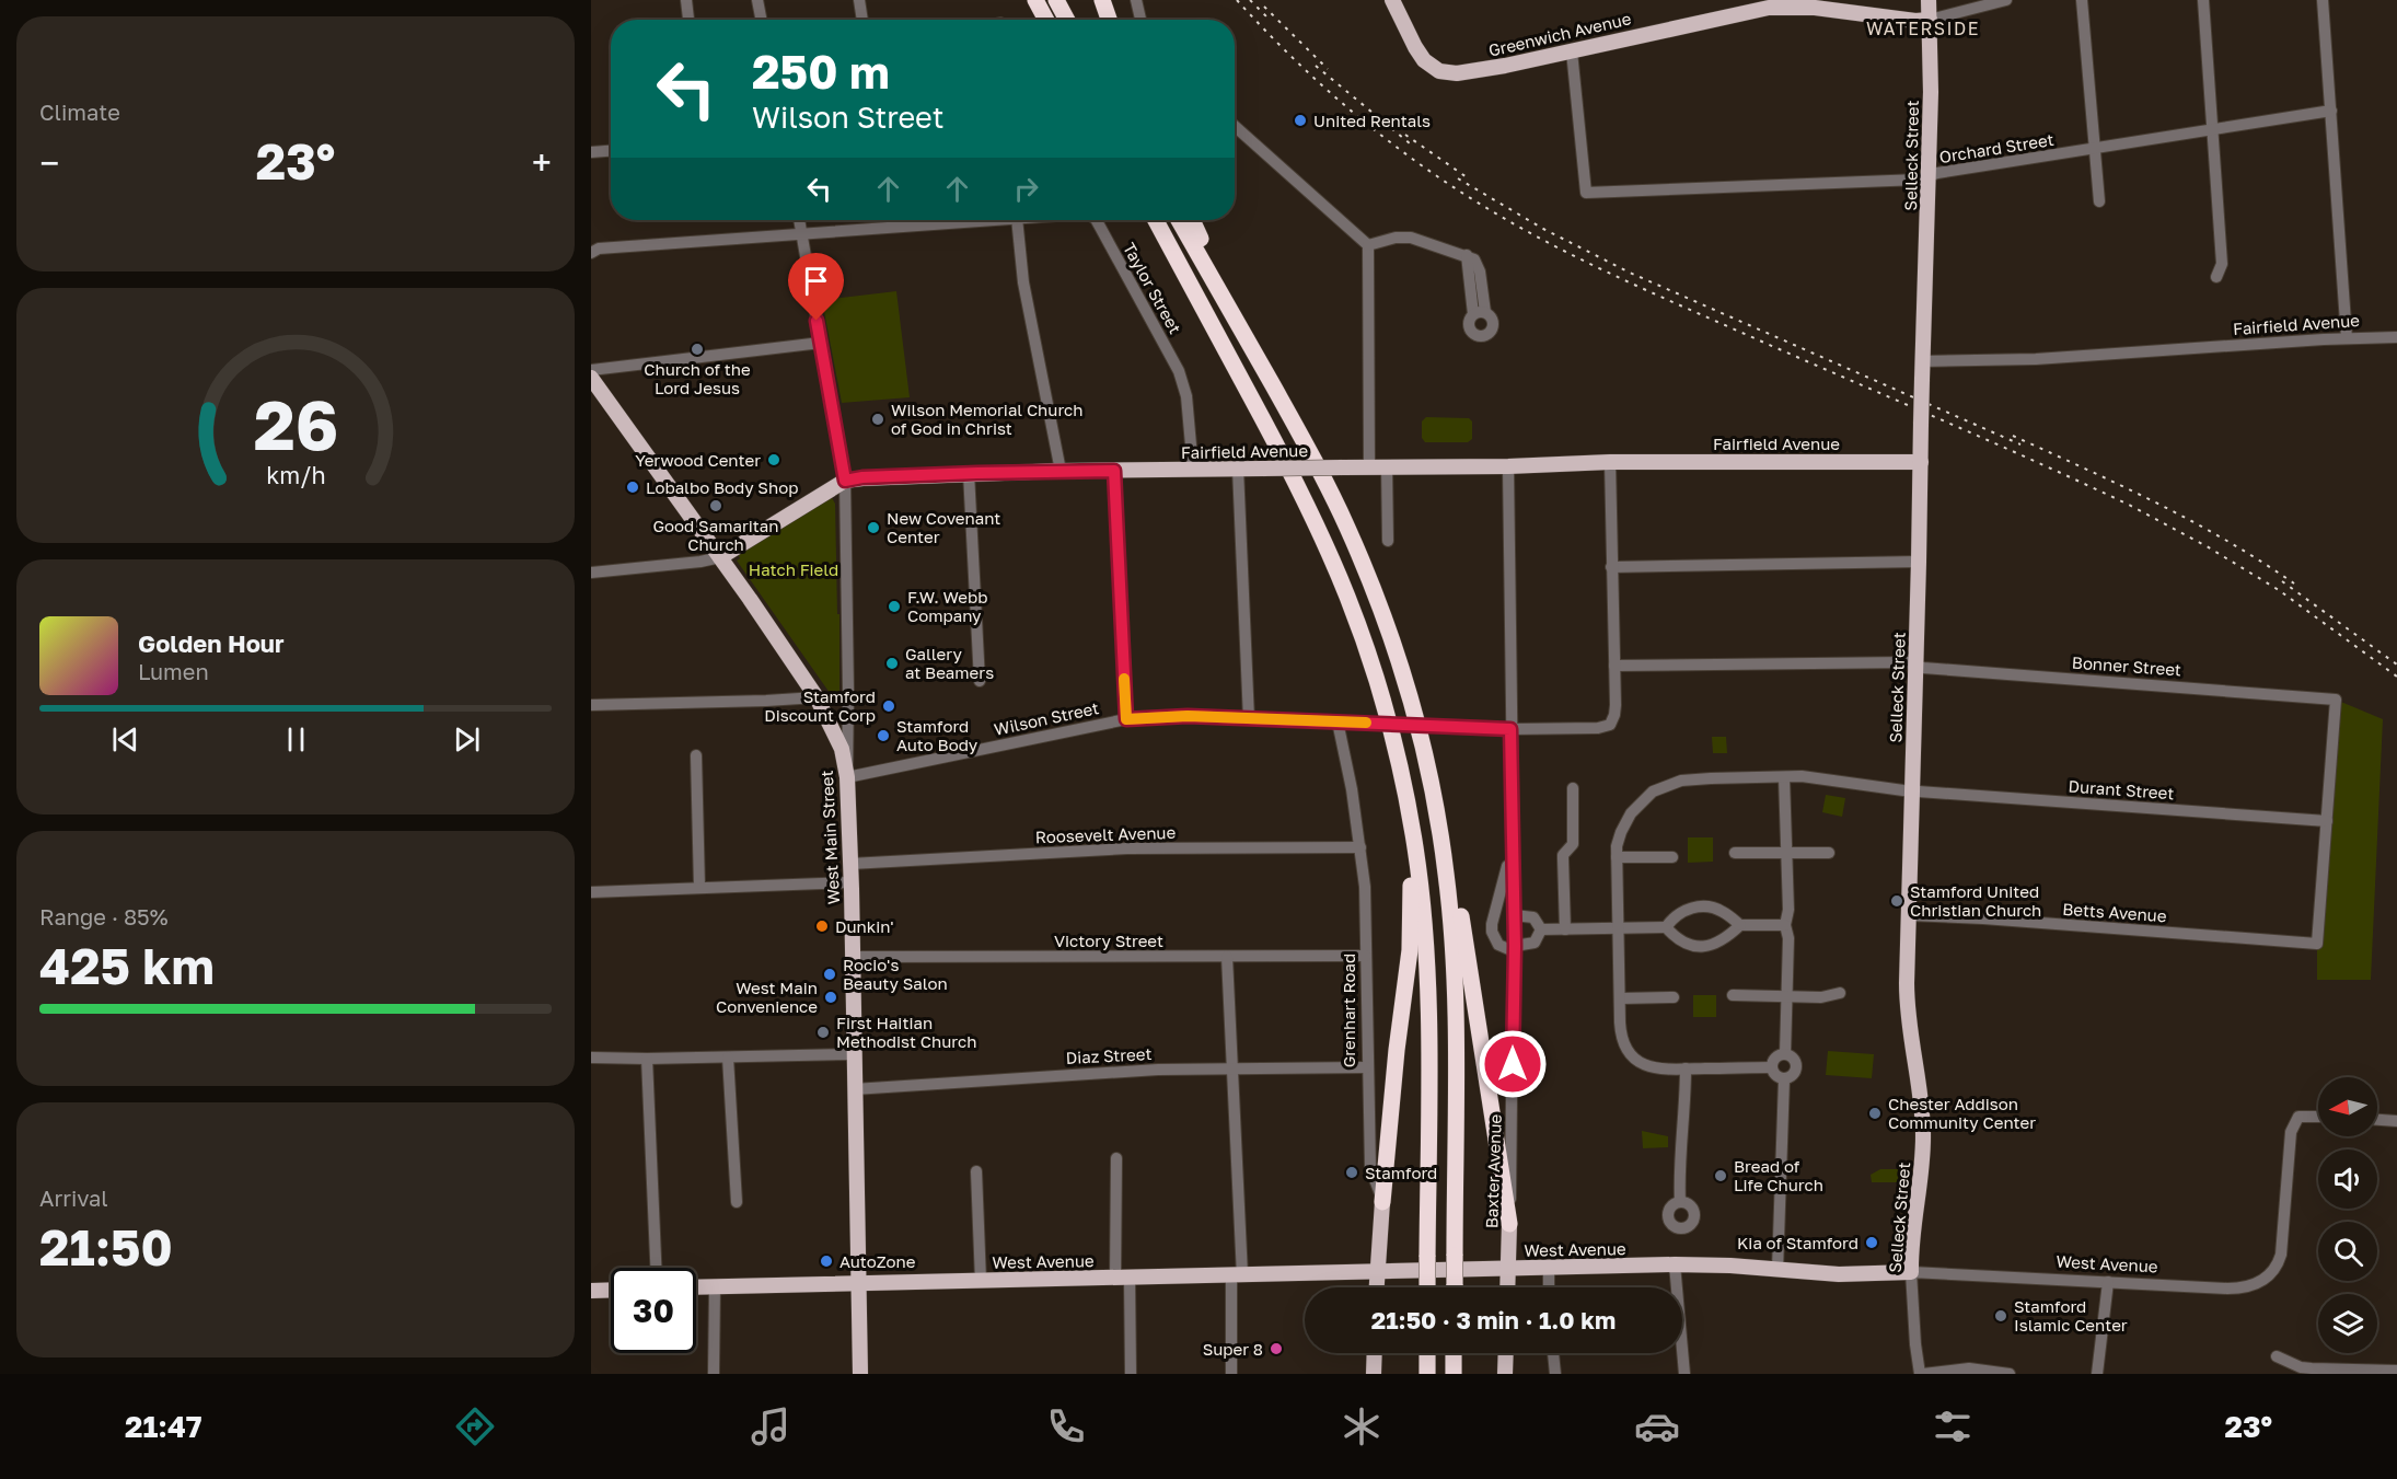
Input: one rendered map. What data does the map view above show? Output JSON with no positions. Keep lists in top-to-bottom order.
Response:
{
  "streets": {
    "main road": [
      "Greenwich Avenue",
      "Selleck Street",
      "Fairfield Avenue",
      "West Main Street",
      "Grenhart Road",
      "Baxter Avenue",
      "West Avenue"
    ],
    "street": [
      "Orchard Street",
      "Taylor Street",
      "Bonner Street",
      "Wilson Street",
      "Durant Street",
      "Roosevelt Avenue",
      "Betts Avenue",
      "Victory Street",
      "Diaz Street"
    ]
  },
  "crossings": [
    ["Greenwich Avenue", "Orchard Street"],
    ["Greenwich Avenue", "Selleck Street"],
    ["Orchard Street", "Selleck Street"],
    ["Selleck Street", "Fairfield Avenue"],
    ["Selleck Street", "Bonner Street"],
    ["Selleck Street", "Durant Street"],
    ["Selleck Street", "Betts Avenue"],
    ["Selleck Street", "West Avenue"],
    ["Taylor Street", "Fairfield Avenue"],
    ["Fairfield Avenue", "West Main Street"],
    ["Fairfield Avenue", "Baxter Avenue"],
    ["Bonner Street", "Wilson Street"],
    ["Bonner Street", "Durant Street"],
    ["Bonner Street", "Betts Avenue"],
    ["Wilson Street", "West Main Street"],
    ["Wilson Street", "Grenhart Road"],
    ["Wilson Street", "Baxter Avenue"],
    ["Durant Street", "Betts Avenue"],
    ["Roosevelt Avenue", "West Main Street"],
    ["Roosevelt Avenue", "Grenhart Road"],
    ["West Main Street", "Victory Street"],
    ["West Main Street", "Diaz Street"],
    ["West Main Street", "West Avenue"],
    ["Victory Street", "Grenhart Road"],
    ["Grenhart Road", "Diaz Street"],
    ["Grenhart Road", "West Avenue"],
    ["Baxter Avenue", "West Avenue"]
  ],
  "districts": ["WATERSIDE"],
  "parks": ["Hatch Field"],
  "places": [
    "United Rentals",
    "Church of the Lord Jesus",
    "Wilson Memorial Church of God in Christ",
    "Yerwood Center",
    "Lobalbo Body Shop",
    "Good Samaritan Church",
    "New Covenant Center",
    "F.W. Webb Company",
    "Gallery at Beamers",
    "Stamford Discount Corp",
    "Stamford Auto Body",
    "Stamford United Christian Church",
    "Dunkin'",
    "Rocio's Beauty Salon",
    "West Main Convenience",
    "First Haitian Methodist Church",
    "Chester Addison Community Center",
    "Stamford",
    "Bread of Life Church",
    "Kia of Stamford",
    "AutoZone",
    "Stamford Islamic Center",
    "Super 8"
  ],
  "north": "left",
  "page": {
    "tile": [
      "Climate",
      ["Range · 85%", "425 km"],
      ["Arrival", "21:50"]
    ],
    "turn": ["250 m", "Wilson Street"],
    "heat": ["−", "23°", "+"],
    "song": ["Golden Hour", "Lumen"],
    "limit": "30",
    "trip": "21:50 · 3 min · 1.0 km",
    "tabs": ["21:47", "23°"],
    "gauge": ["26", "km/h"]
  }
}
